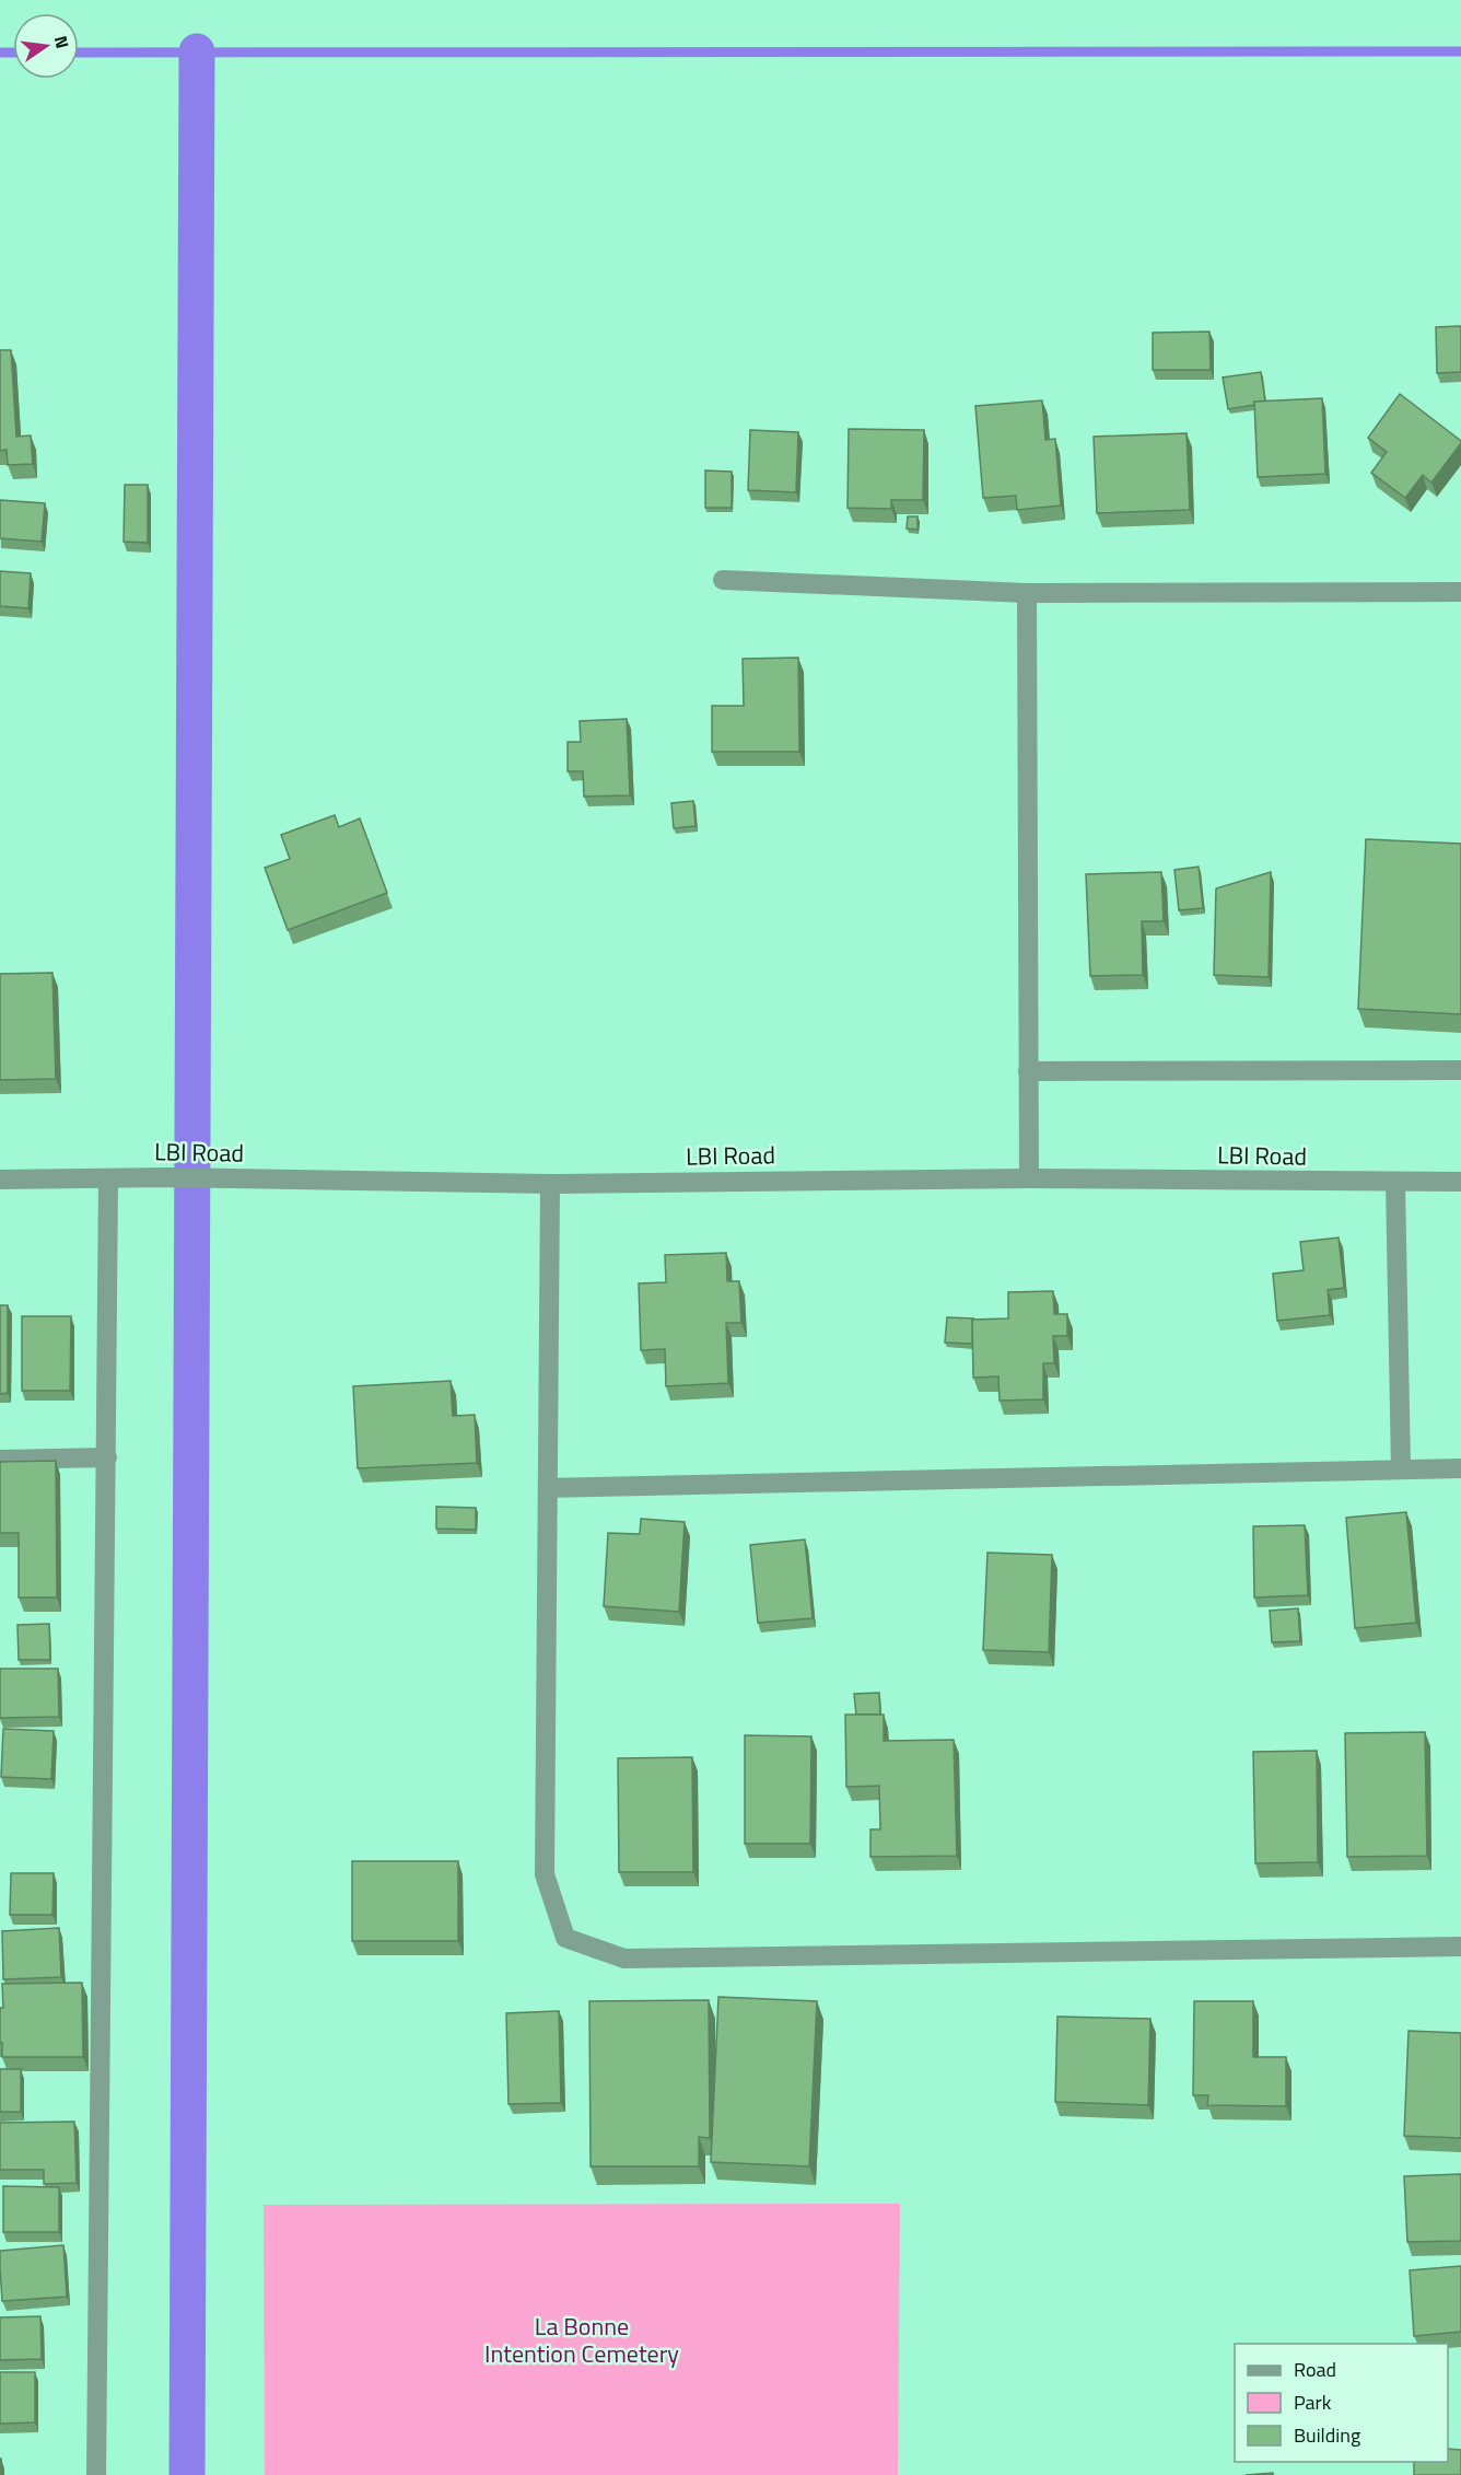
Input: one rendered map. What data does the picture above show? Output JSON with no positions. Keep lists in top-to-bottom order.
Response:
{
  "streets": {
    "street": ["LBI Road"]
  },
  "parks": ["La Bonne Intention Cemetery"],
  "legend": ["Road", "Park", "Building"],
  "north": "right"
}
